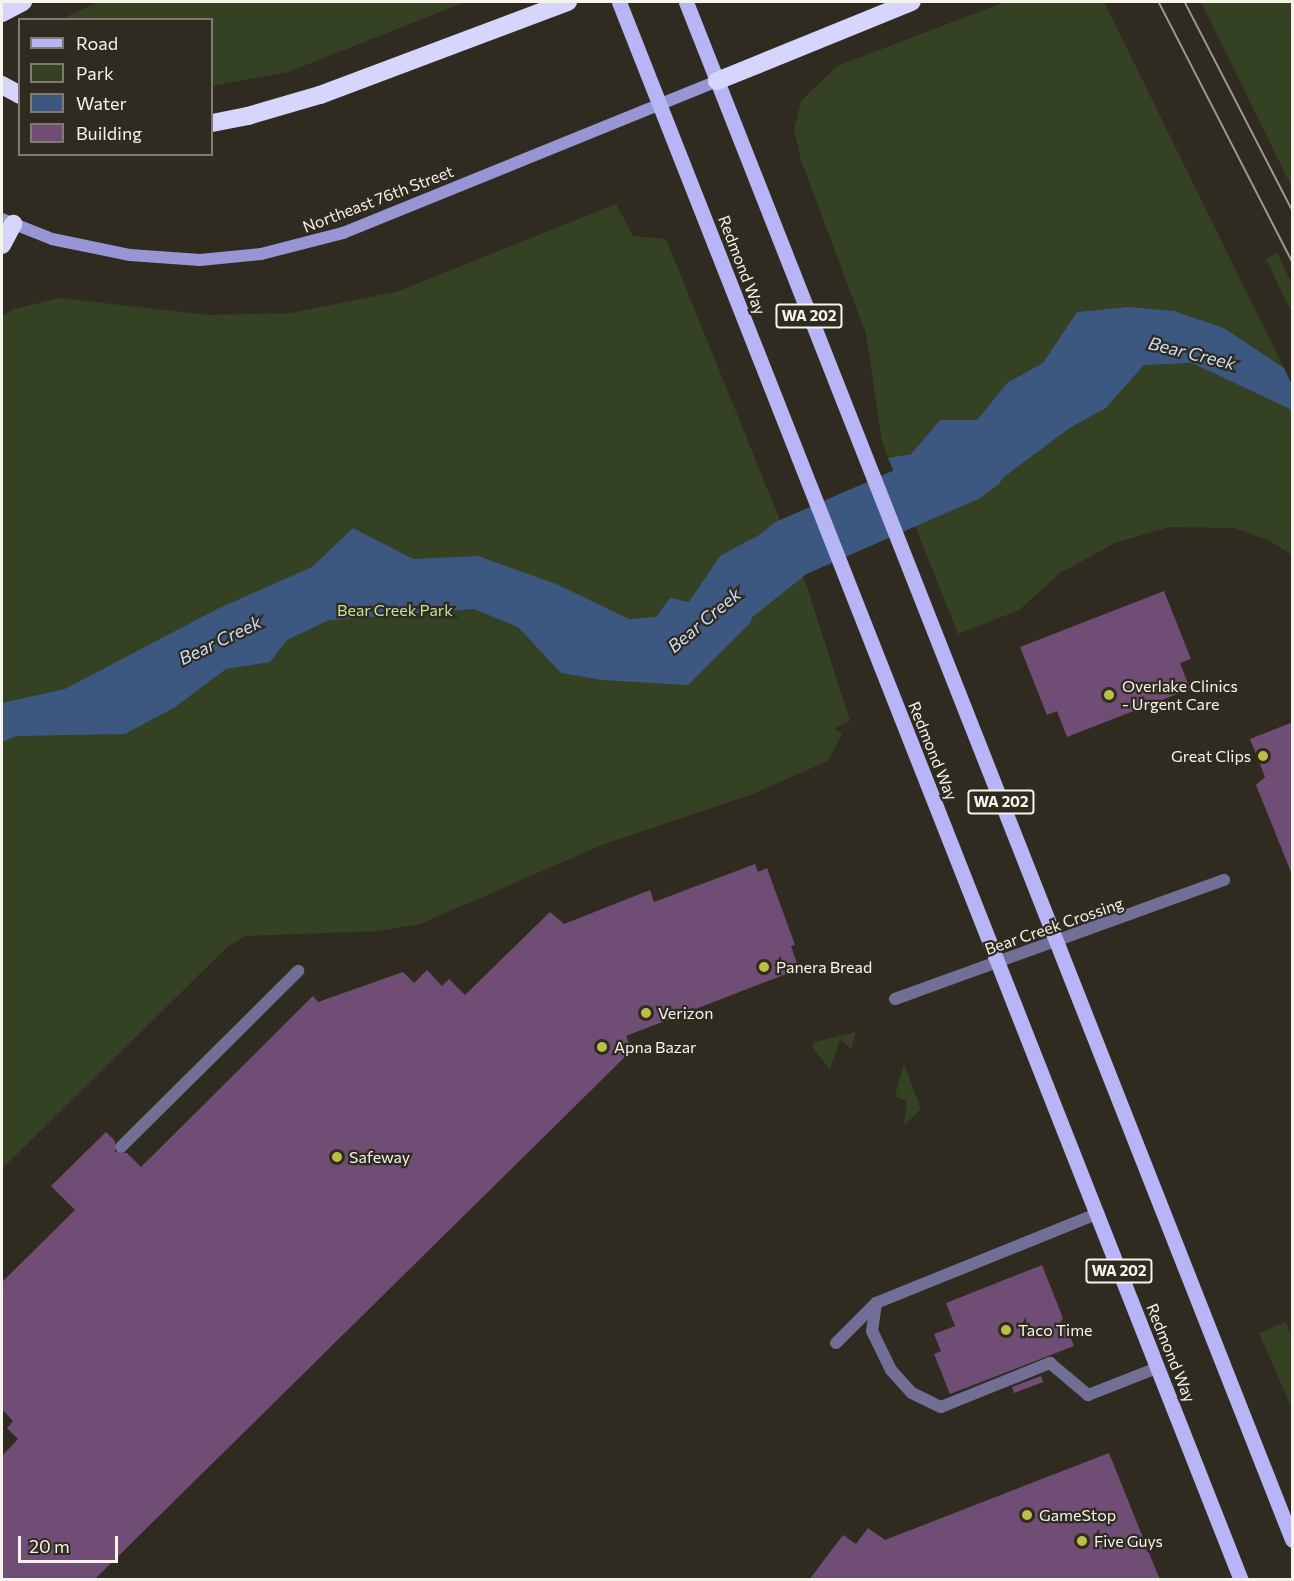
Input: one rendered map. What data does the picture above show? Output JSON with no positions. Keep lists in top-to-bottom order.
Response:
{
  "streets": {
    "main road": ["Northeast 76th Street", "Redmond Way", "WA 202"],
    "lane": ["Bear Creek Crossing"]
  },
  "crossings": [
    ["Northeast 76th Street", "Redmond Way"],
    ["Northeast 76th Street", "WA 202"],
    ["Redmond Way", "Bear Creek Crossing"],
    ["WA 202", "Bear Creek Crossing"]
  ],
  "water": ["Bear Creek"],
  "parks": ["Bear Creek Park"],
  "places": [
    "Overlake Clinics - Urgent Care",
    "Great Clips",
    "Panera Bread",
    "Verizon",
    "Apna Bazar",
    "Safeway",
    "Taco Time",
    "GameStop",
    "Five Guys"
  ],
  "legend": [
    "Road",
    "Park",
    "Water",
    "Building"
  ],
  "scale_bar": "20 m"
}
